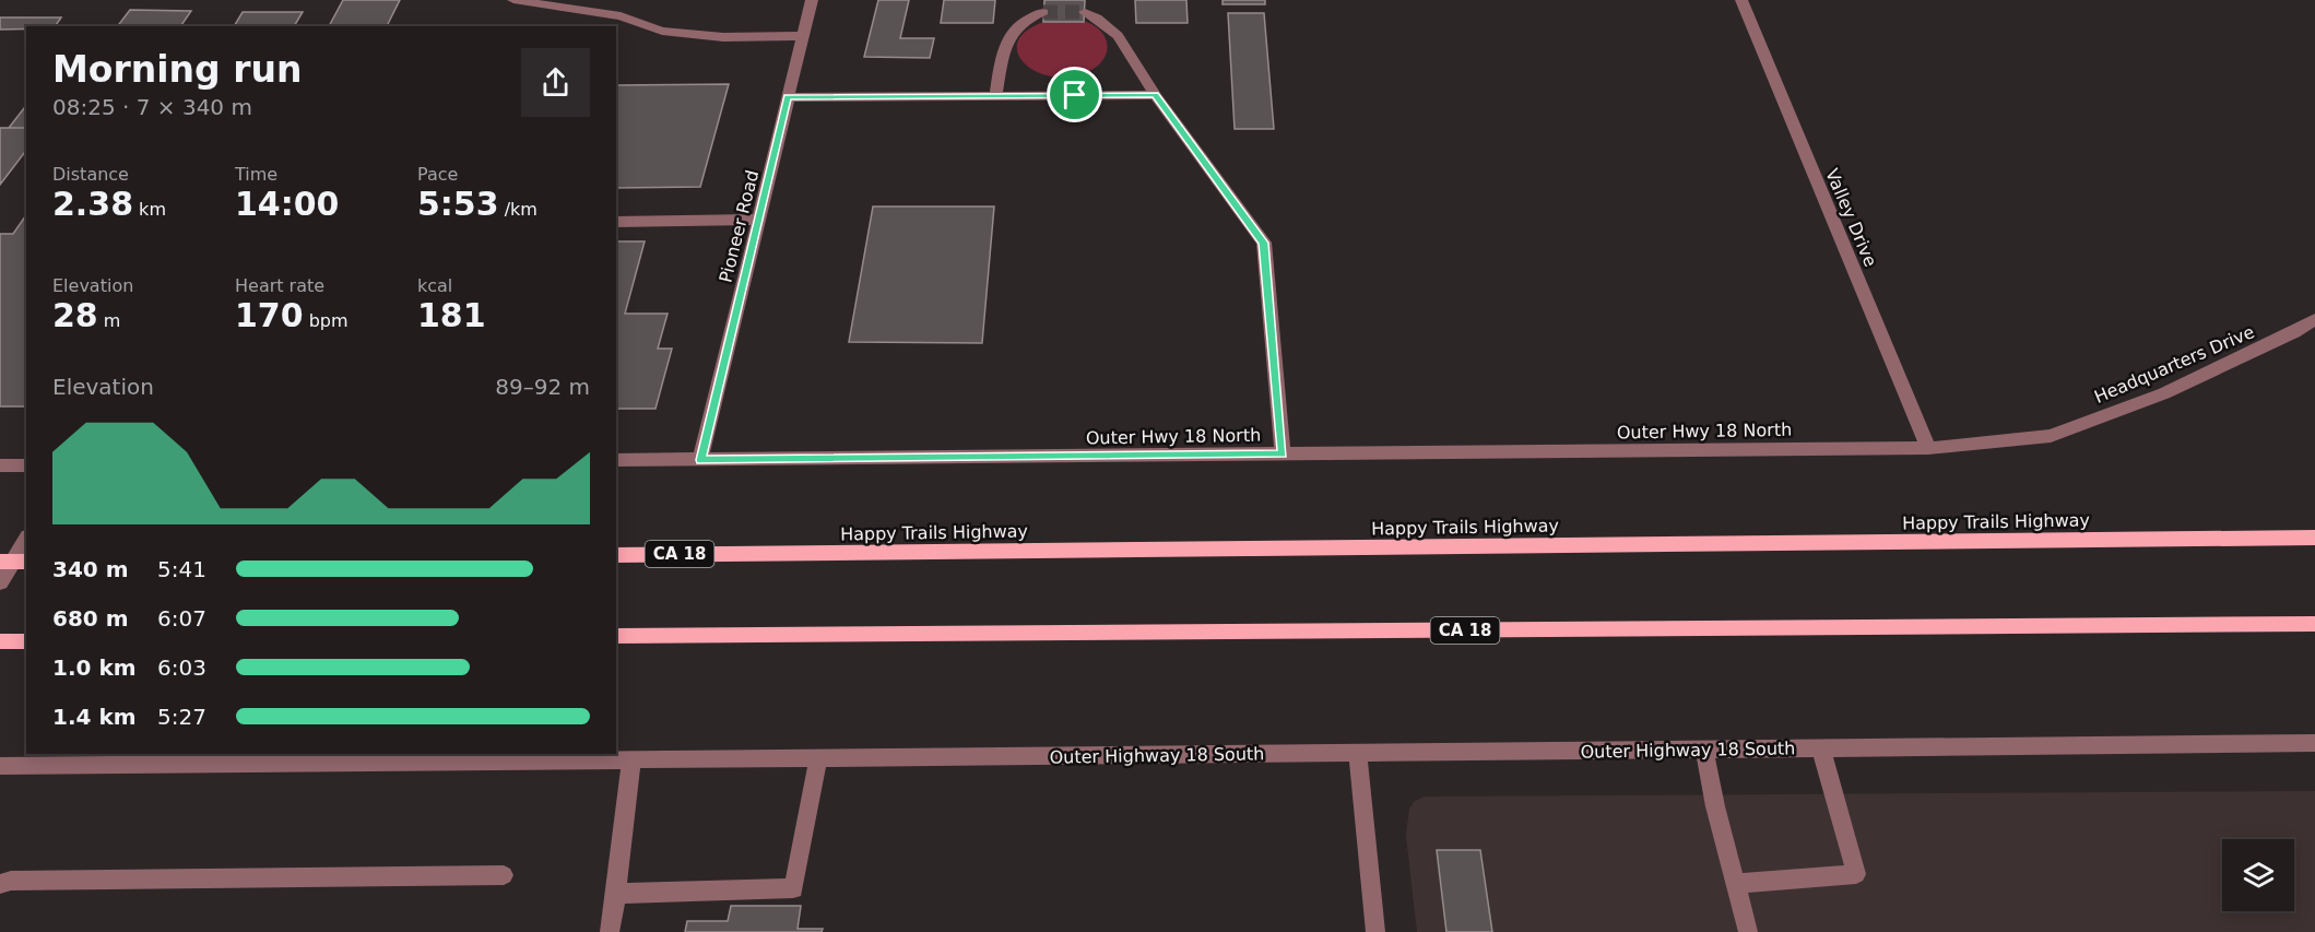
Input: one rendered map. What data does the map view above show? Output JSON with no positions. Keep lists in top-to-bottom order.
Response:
{
  "streets": {
    "main road": ["Happy Trails Highway", "CA 18"],
    "street": [
      "Valley Drive",
      "Pioneer Road",
      "Headquarters Drive",
      "Outer Hwy 18 North",
      "Outer Highway 18 South"
    ]
  },
  "crossings": [
    ["Valley Drive", "Headquarters Drive"],
    ["Valley Drive", "Outer Hwy 18 North"],
    ["Pioneer Road", "Outer Hwy 18 North"],
    ["Headquarters Drive", "Outer Hwy 18 North"]
  ],
  "page": {
    "heading": ["Morning run", "08:25 · 7 × 340 m"],
    "stats": [
      ["Distance", "2.38 km"],
      ["Time", "14:00"],
      ["Pace", "5:53 /km"],
      ["Elevation", "28 m"],
      ["Heart rate", "170 bpm"],
      ["kcal", "181"]
    ],
    "chart": ["Elevation", "89–92 m"],
    "list": [
      {
        "name": "340 m",
        "note": "5:41"
      },
      {
        "name": "680 m",
        "note": "6:07"
      },
      {
        "name": "1.0 km",
        "note": "6:03"
      },
      {
        "name": "1.4 km",
        "note": "5:27"
      }
    ]
  }
}
